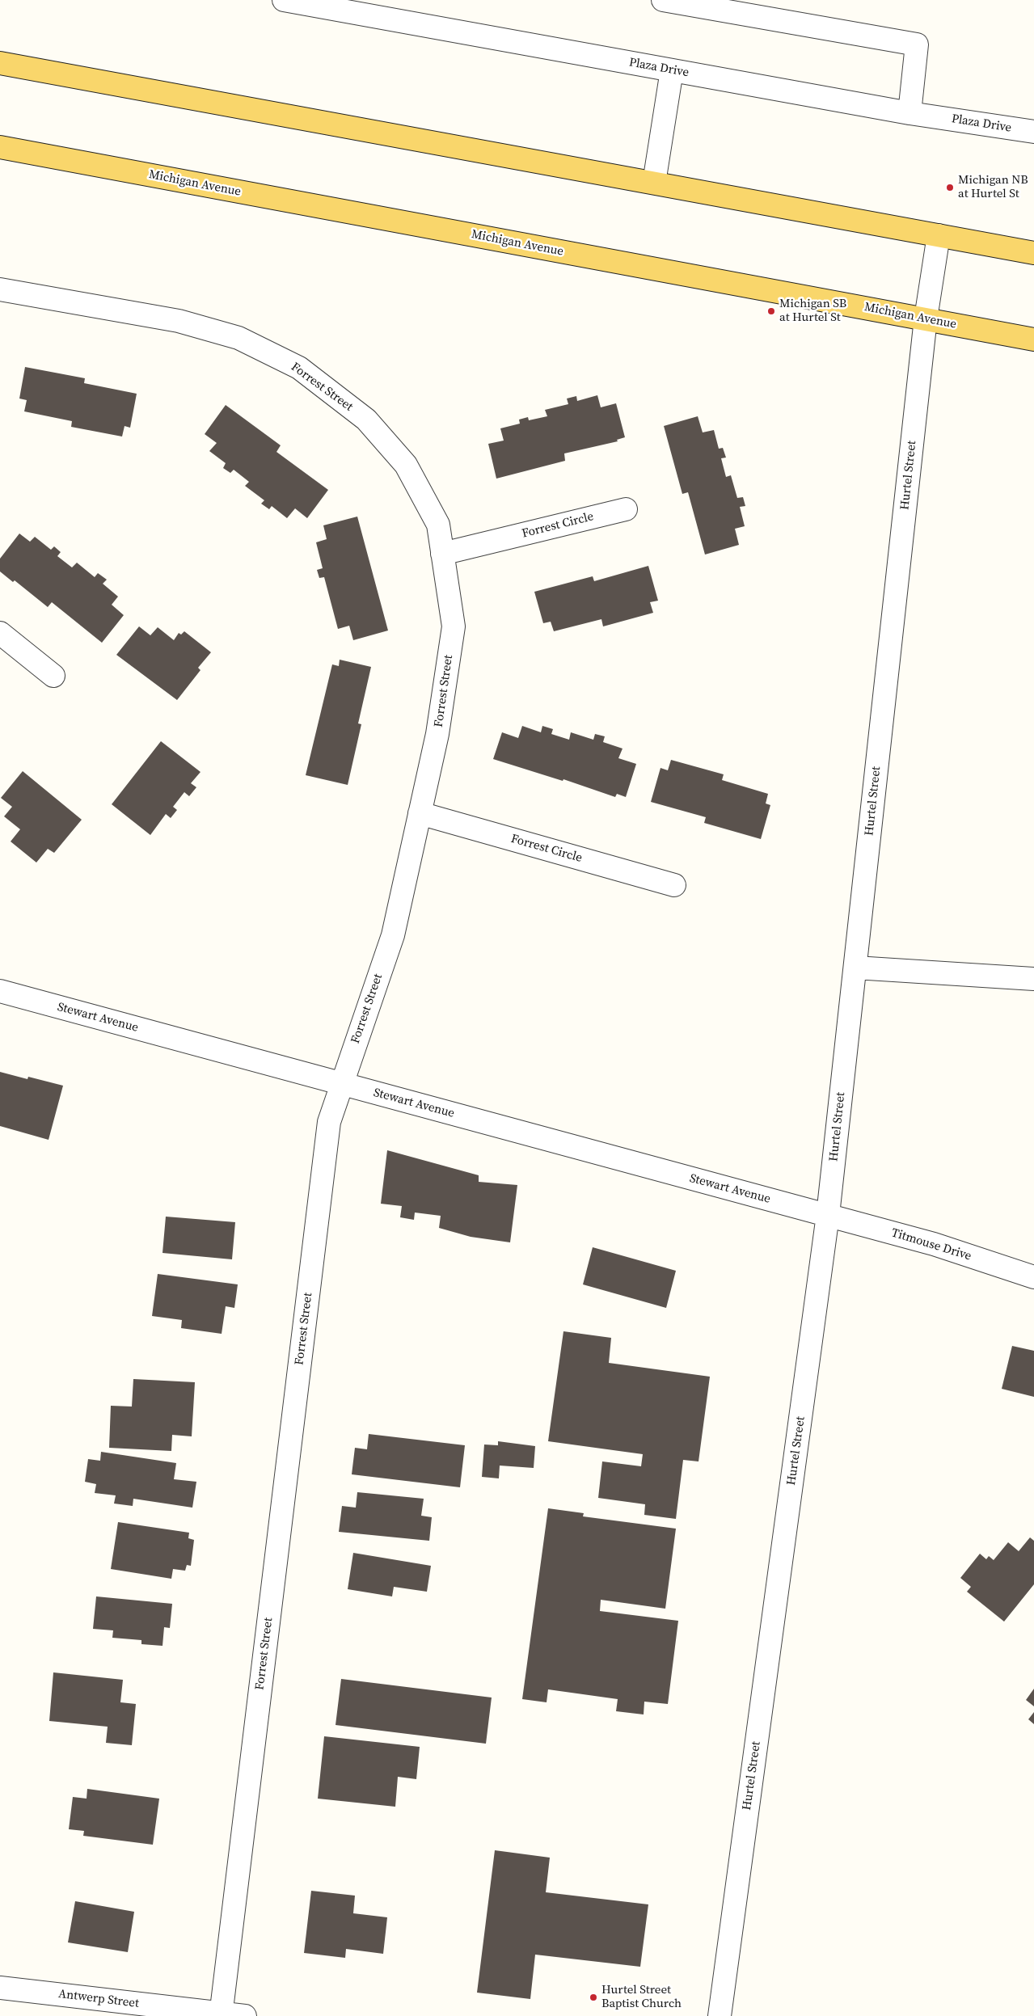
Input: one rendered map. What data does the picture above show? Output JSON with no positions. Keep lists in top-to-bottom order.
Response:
{
  "streets": {
    "main road": ["Michigan Avenue"],
    "street": [
      "Plaza Drive",
      "Forrest Street",
      "Hurtel Street",
      "Forrest Circle",
      "Stewart Avenue",
      "Titmouse Drive",
      "Antwerp Street"
    ]
  },
  "crossings": [
    ["Michigan Avenue", "Hurtel Street"],
    ["Forrest Street", "Forrest Circle"],
    ["Forrest Street", "Stewart Avenue"],
    ["Forrest Street", "Antwerp Street"],
    ["Hurtel Street", "Stewart Avenue"],
    ["Hurtel Street", "Titmouse Drive"],
    ["Stewart Avenue", "Titmouse Drive"]
  ],
  "places": ["Michigan NB at Hurtel St", "Michigan SB at Hurtel St", "Hurtel Street Baptist Church"]
}
